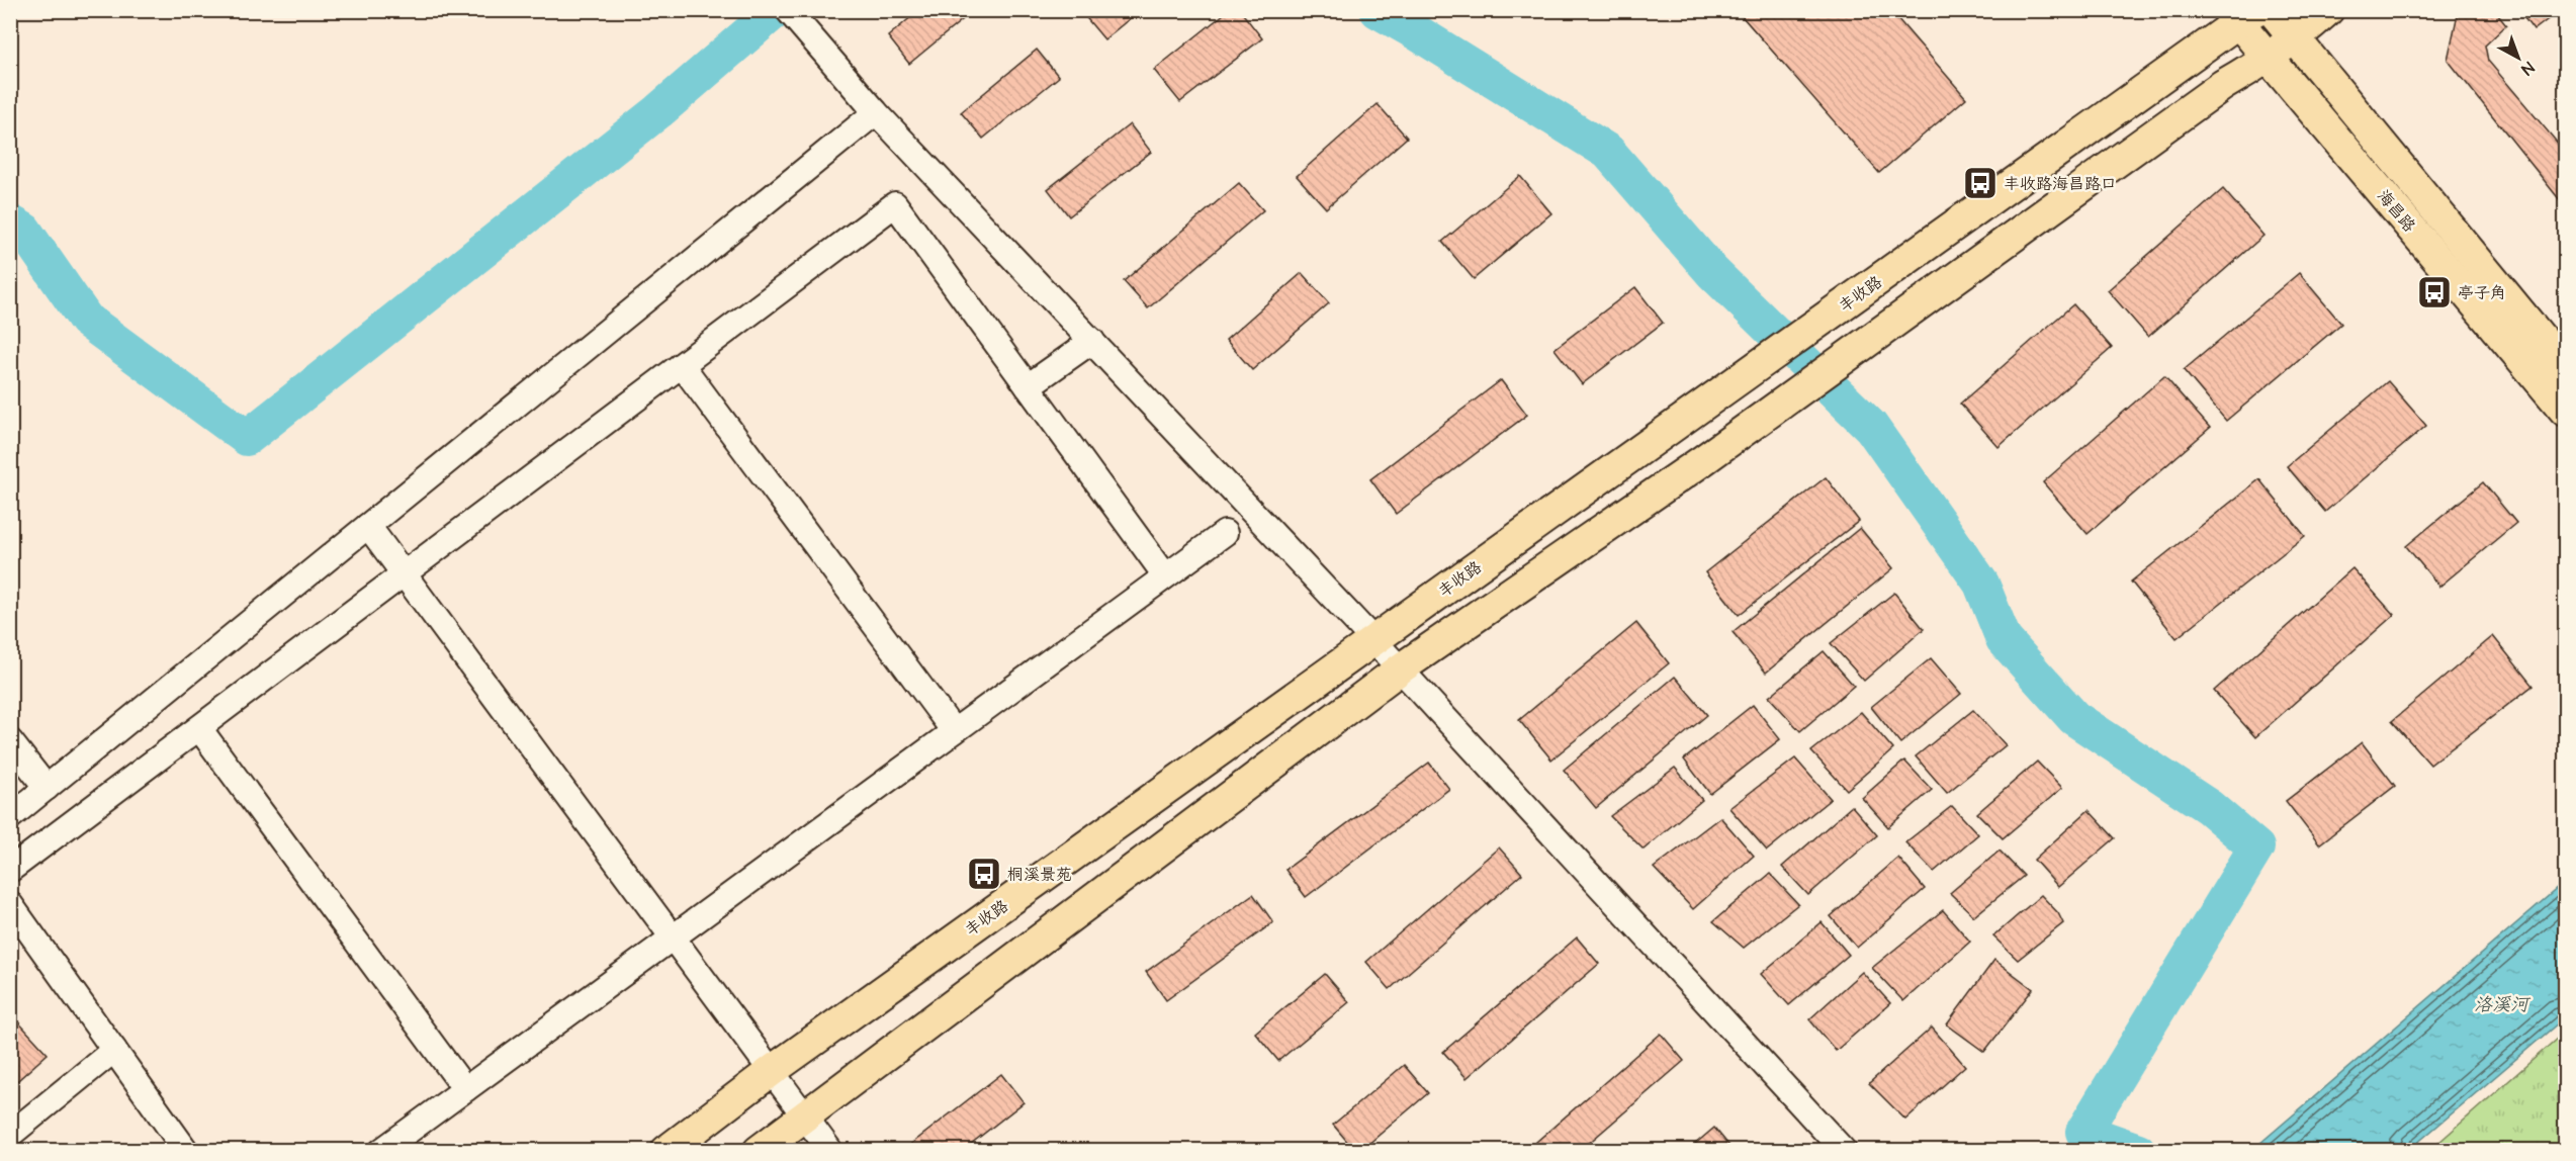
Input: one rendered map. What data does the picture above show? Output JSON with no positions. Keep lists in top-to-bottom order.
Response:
{
  "streets": {
    "main road": ["海昌路", "丰收路"]
  },
  "crossings": [
    ["海昌路", "丰收路"]
  ],
  "water": ["洛溪河"],
  "places": {
    "bus stop": ["丰收路海昌路口", "亭子角", "桐溪景苑"]
  },
  "north": "bottom right"
}
